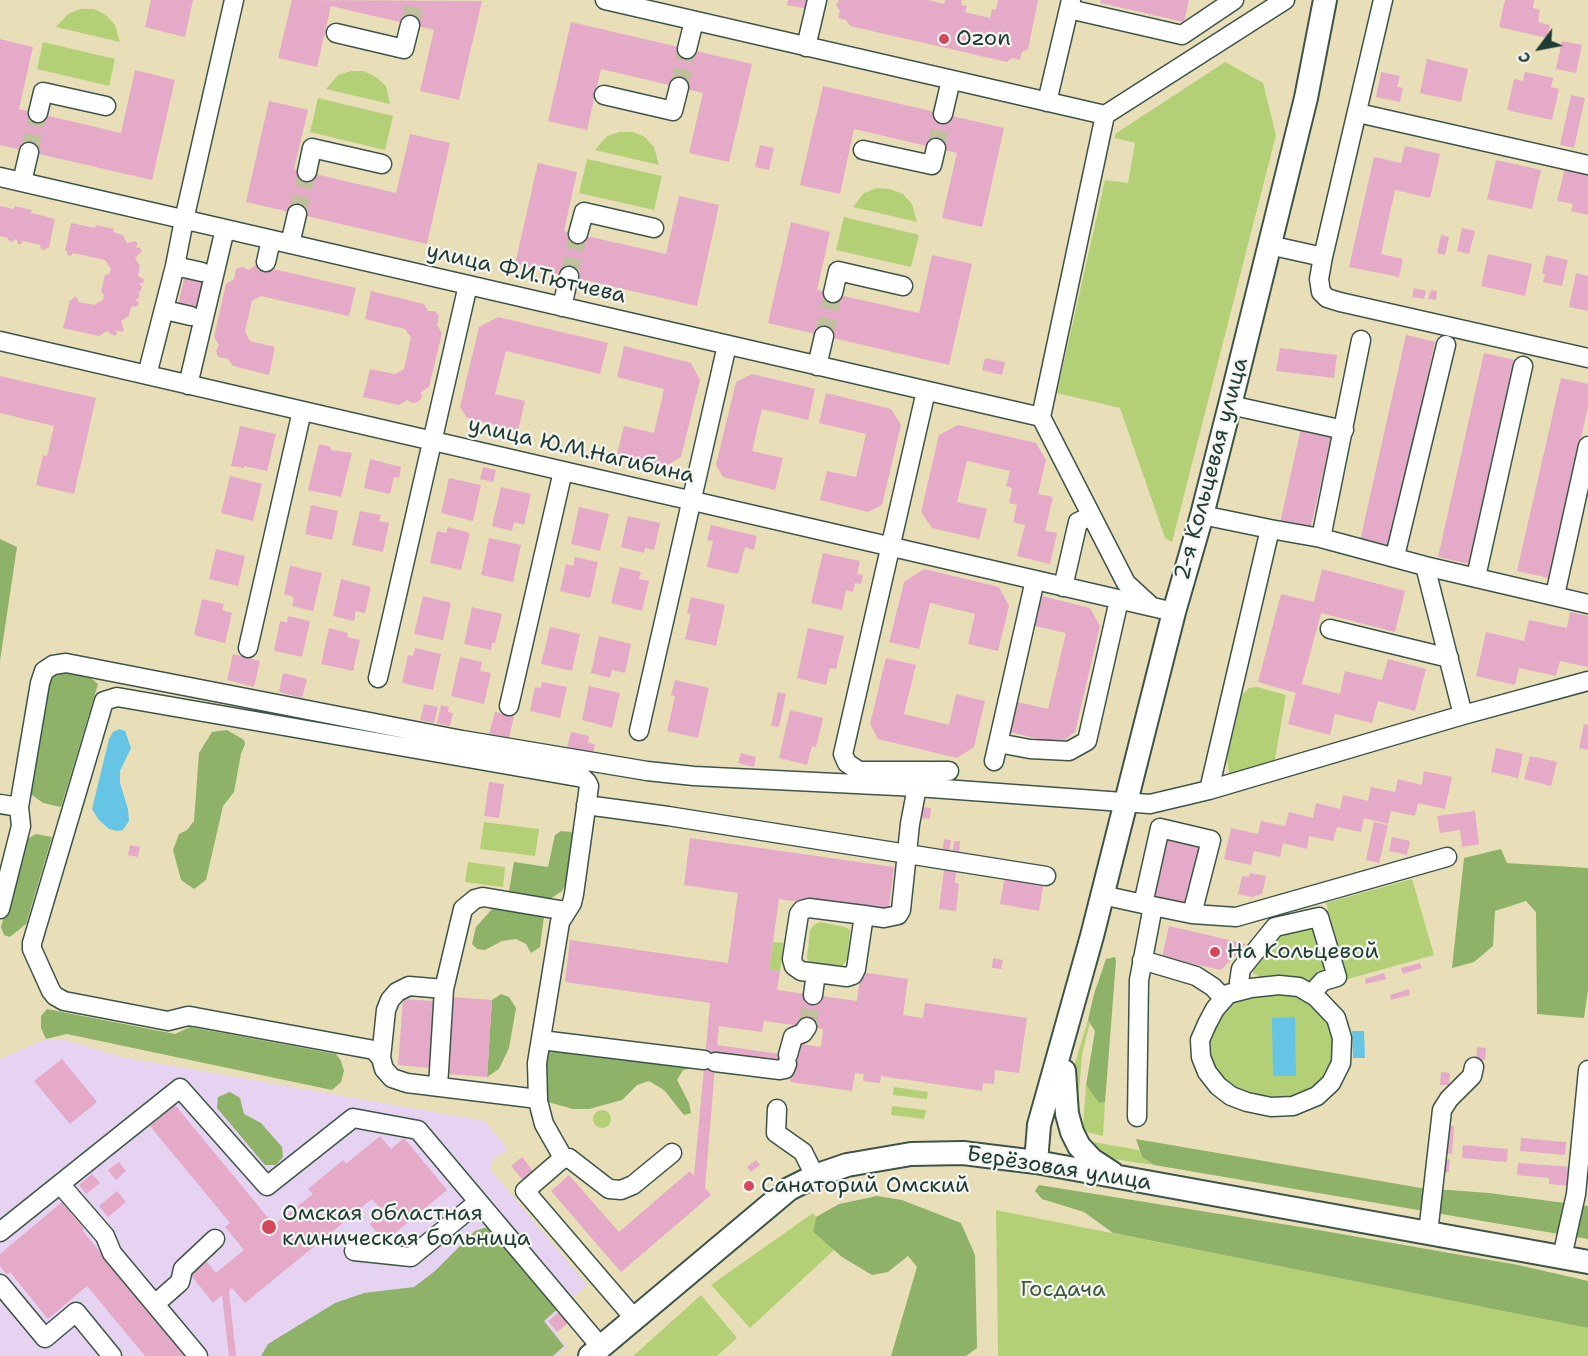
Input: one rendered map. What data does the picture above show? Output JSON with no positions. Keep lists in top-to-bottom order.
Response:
{
  "streets": {
    "main road": ["2-я Кольцевая улица", "Берёзовая улица"],
    "street": ["улица Ф.И.Тютчева", "улица Ю.М.Нагибина"]
  },
  "crossings": [
    ["улица Ю.М.Нагибина", "2-я Кольцевая улица"],
    ["2-я Кольцевая улица", "Берёзовая улица"]
  ],
  "parks": ["Госдача"],
  "places": [
    "Ozon",
    "На Кольцевой",
    "Санаторий Омский",
    "Омская областная клиническая больница"
  ],
  "north": "bottom left"
}
